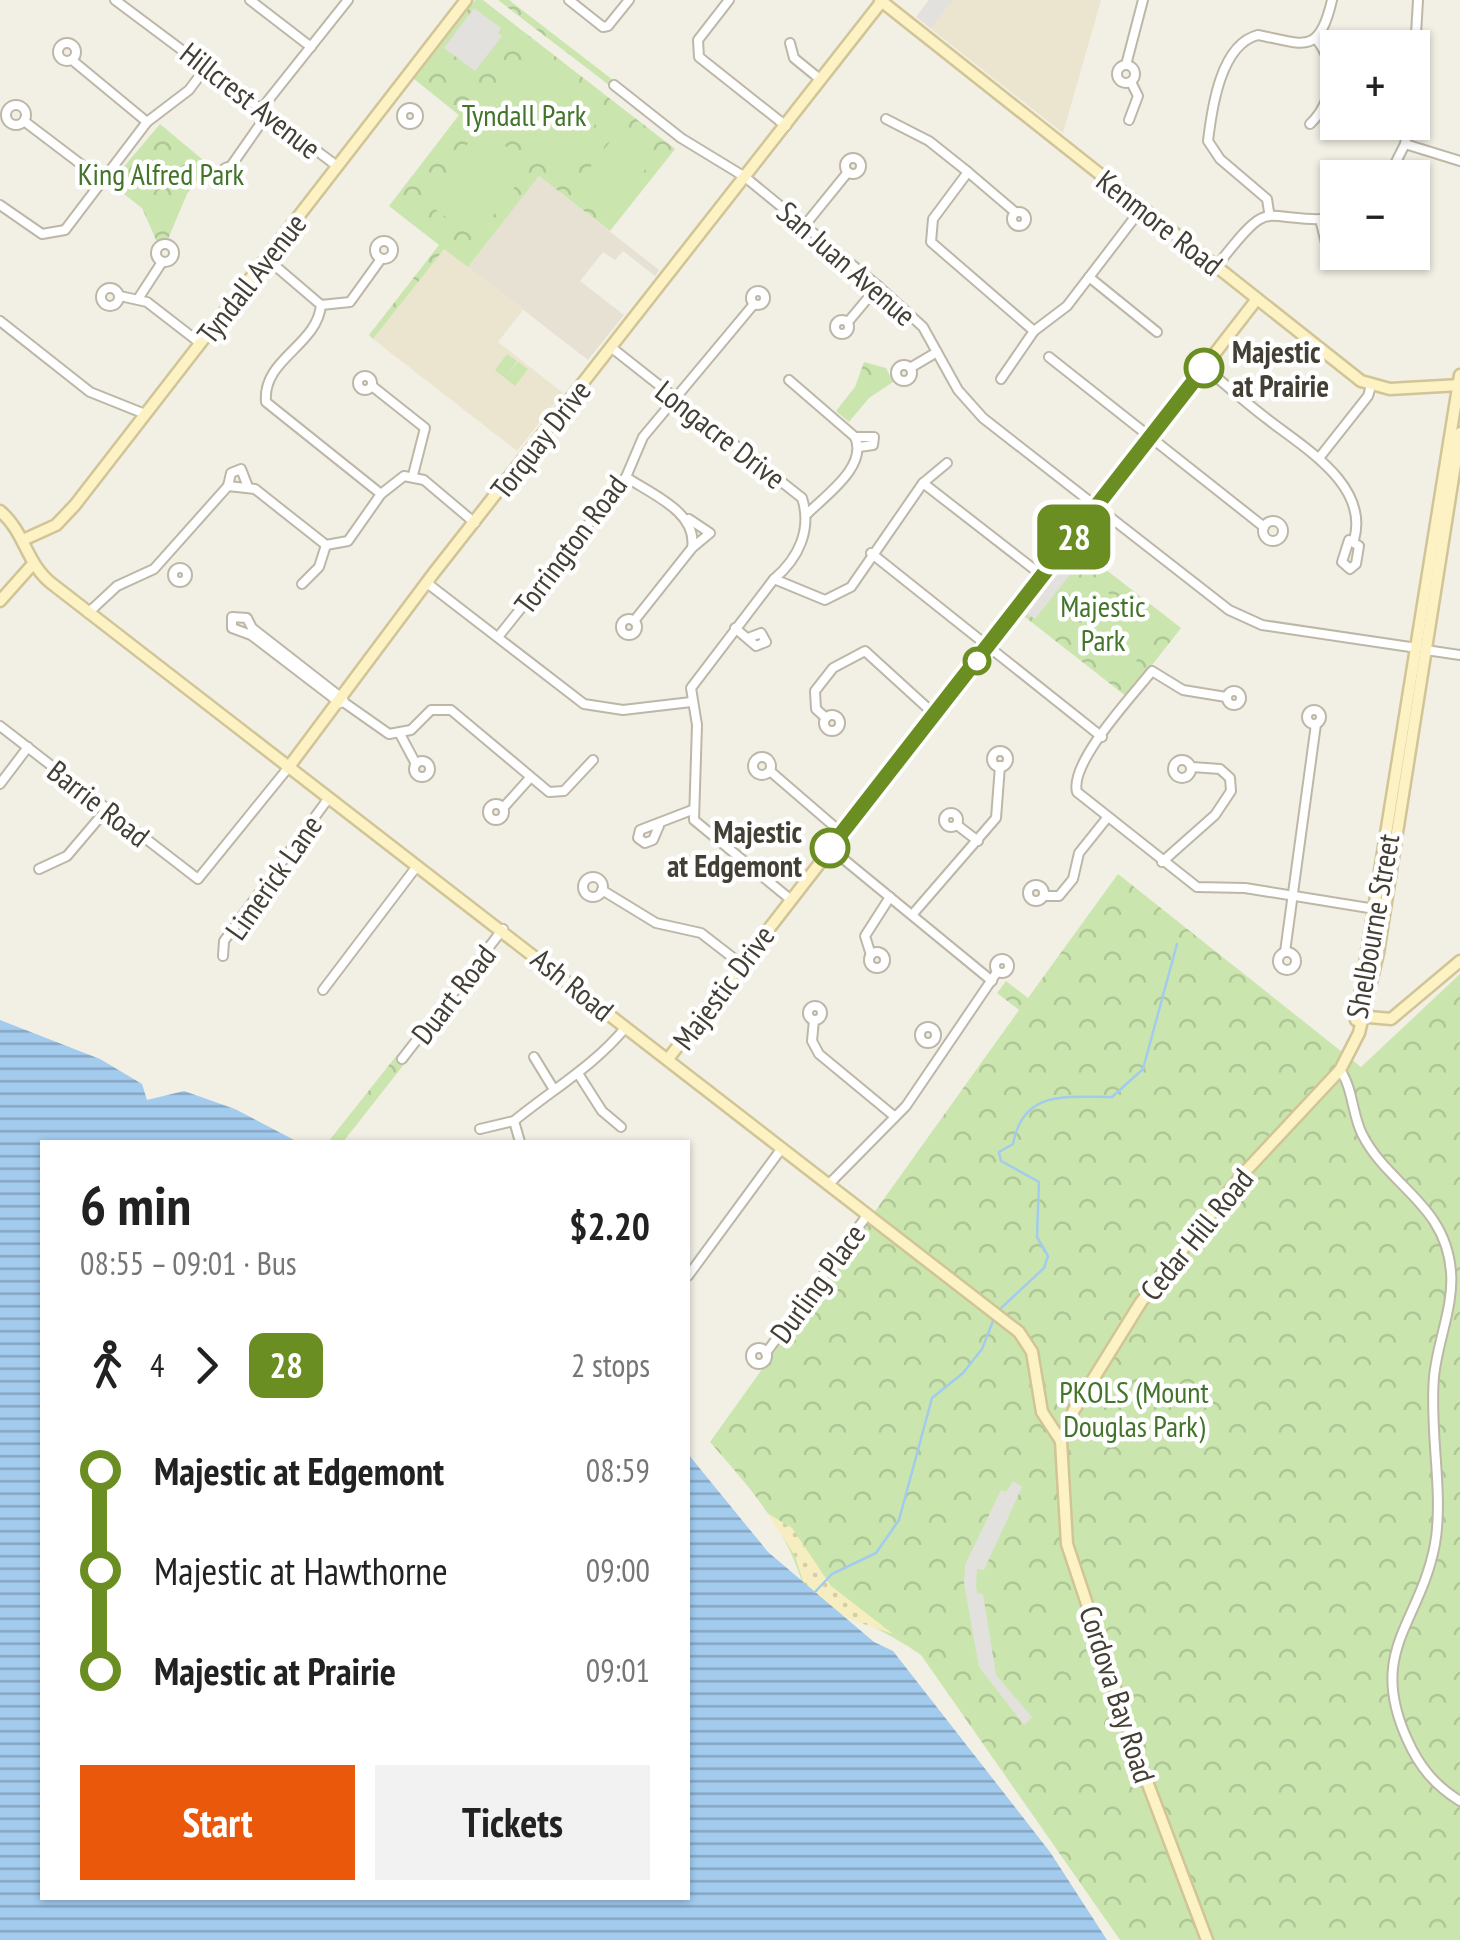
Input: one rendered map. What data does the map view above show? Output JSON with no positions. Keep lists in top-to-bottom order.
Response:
{
  "streets": {
    "street": [
      "Hillcrest Avenue",
      "Kenmore Road",
      "San Juan Avenue",
      "Tyndall Avenue",
      "Longacre Drive",
      "Torquay Drive",
      "Torrington Road",
      "Barrie Road",
      "Limerick Lane",
      "Shelbourne Street",
      "Ash Road",
      "Majestic Drive",
      "Duart Road",
      "Cedar Hill Road",
      "Durling Place",
      "Cordova Bay Road"
    ]
  },
  "crossings": [
    ["Hillcrest Avenue", "Tyndall Avenue"],
    ["Kenmore Road", "Torquay Drive"],
    ["Kenmore Road", "Majestic Drive"],
    ["San Juan Avenue", "Torquay Drive"],
    ["San Juan Avenue", "Shelbourne Street"],
    ["San Juan Avenue", "Majestic Drive"],
    ["Longacre Drive", "Torquay Drive"],
    ["Longacre Drive", "Torrington Road"],
    ["Torquay Drive", "Barrie Road"],
    ["Torquay Drive", "Ash Road"],
    ["Limerick Lane", "Ash Road"],
    ["Shelbourne Street", "Cedar Hill Road"],
    ["Ash Road", "Majestic Drive"],
    ["Ash Road", "Duart Road"],
    ["Ash Road", "Cedar Hill Road"],
    ["Ash Road", "Durling Place"],
    ["Ash Road", "Cordova Bay Road"],
    ["Cedar Hill Road", "Cordova Bay Road"]
  ],
  "parks": [
    "Tyndall Park",
    "King Alfred Park",
    "Majestic Park",
    "PKOLS (Mount Douglas Park)"
  ],
  "places": ["Majestic at Prairie", "Majestic at Edgemont"],
  "lines": ["bus line 28"],
  "page": {
    "on_map": "28",
    "map_buttons": ["+", "−"],
    "heading": ["6 min", "08:55 – 09:01 · Bus", "$2.20"],
    "legs": ["4", "28", "2 stops"],
    "list": [
      {
        "name": "Majestic at Edgemont",
        "value": "08:59"
      },
      {
        "name": "Majestic at Hawthorne",
        "value": "09:00"
      },
      {
        "name": "Majestic at Prairie",
        "value": "09:01"
      }
    ],
    "buttons": ["Start", "Tickets"]
  }
}
